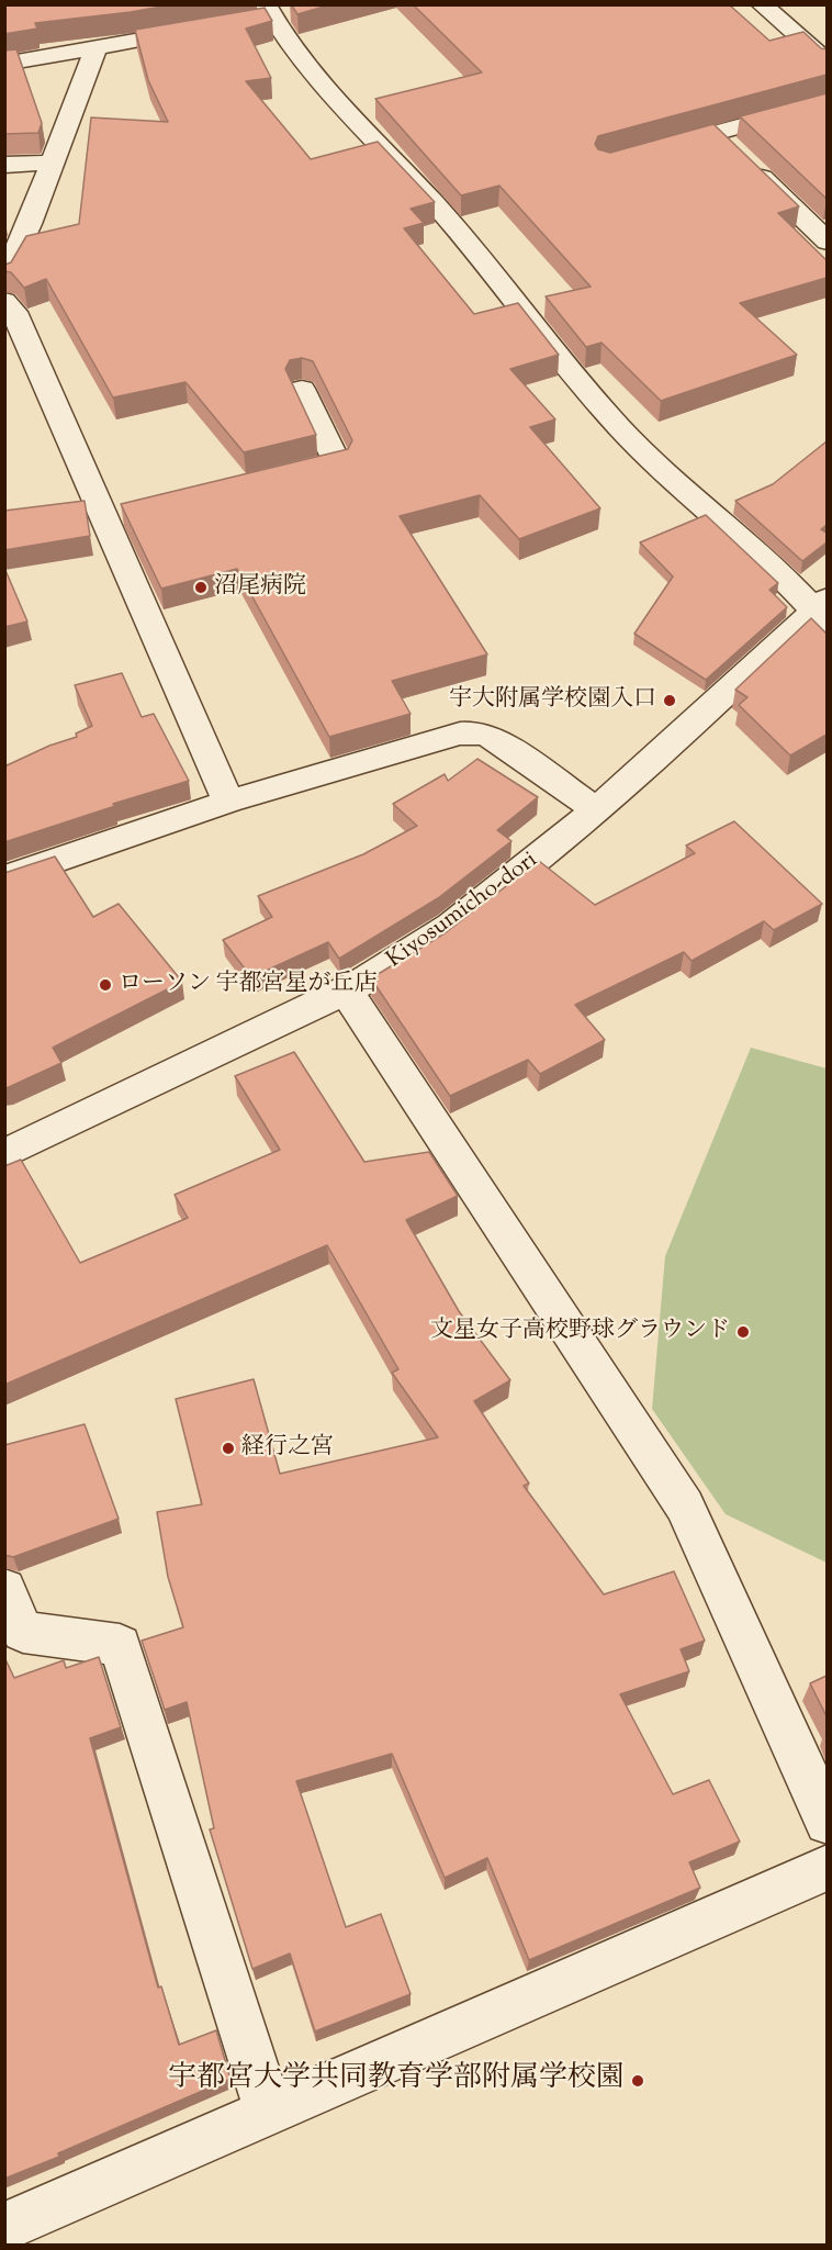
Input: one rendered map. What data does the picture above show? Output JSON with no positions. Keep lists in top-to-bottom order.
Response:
{
  "streets": {
    "street": ["Kiyosumicho-dori"]
  },
  "places": [
    "沼尾病院",
    "宇大附属学校園入口",
    "ローソン 宇都宮星が丘店",
    "文星女子高校野球グラウンド",
    "経行之宮",
    "宇都宮大学共同教育学部附属学校園"
  ]
}
